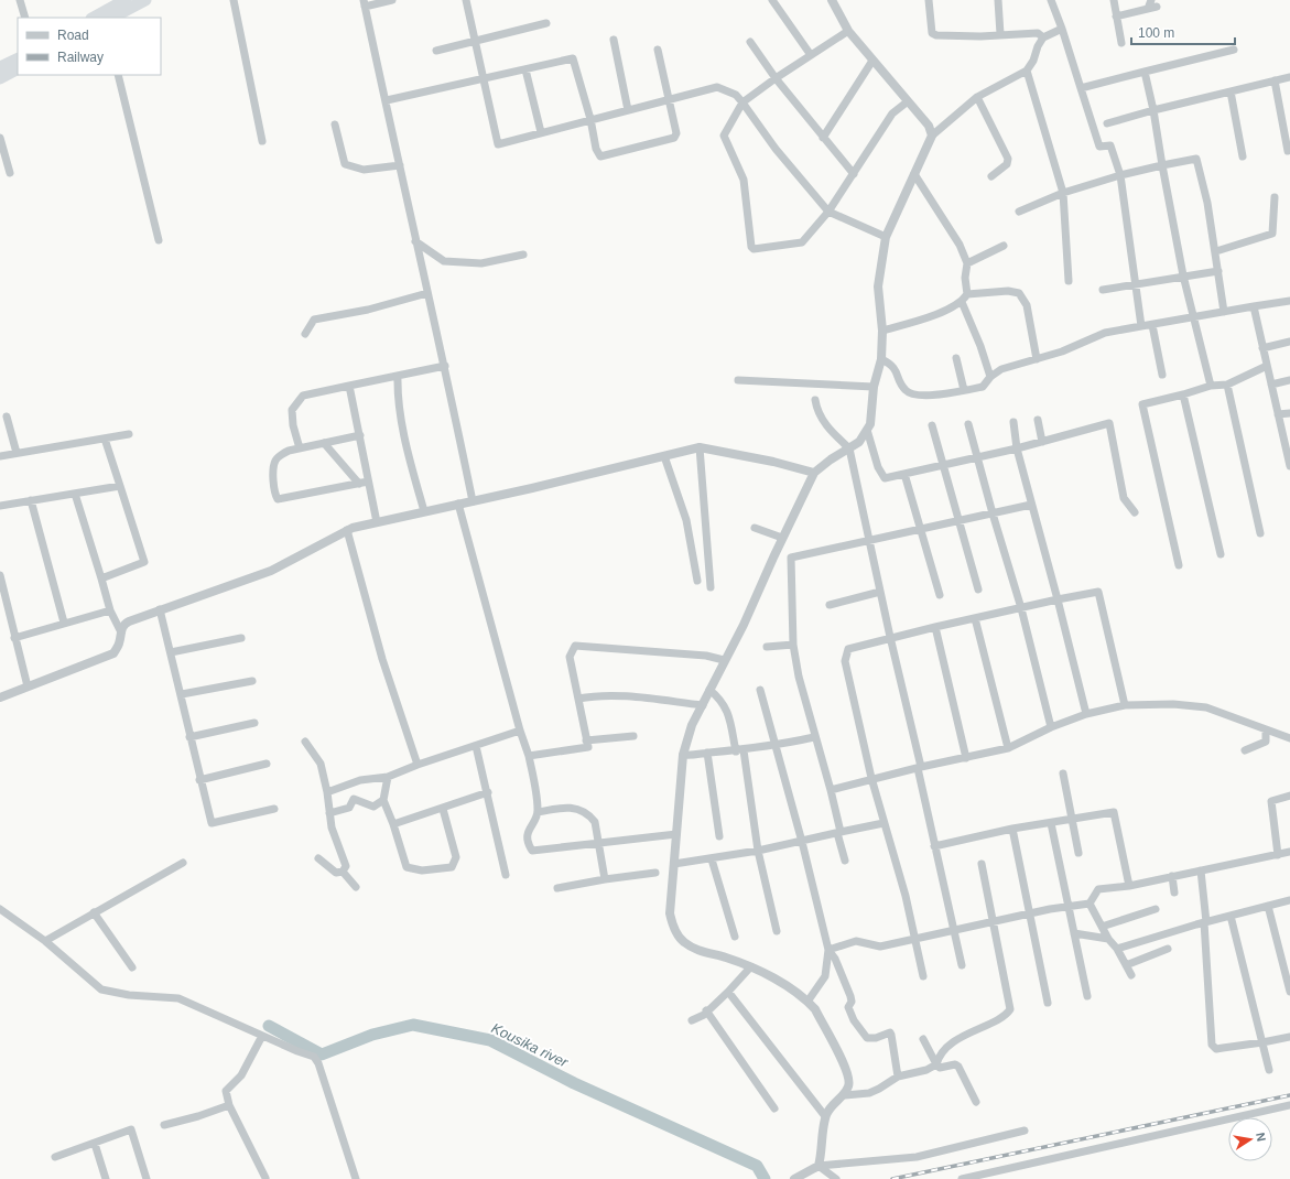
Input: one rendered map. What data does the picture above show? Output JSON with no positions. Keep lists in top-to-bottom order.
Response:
{
  "water": ["Kousika river"],
  "legend": ["Road", "Railway"],
  "scale_bar": "100 m",
  "north": "right"
}
